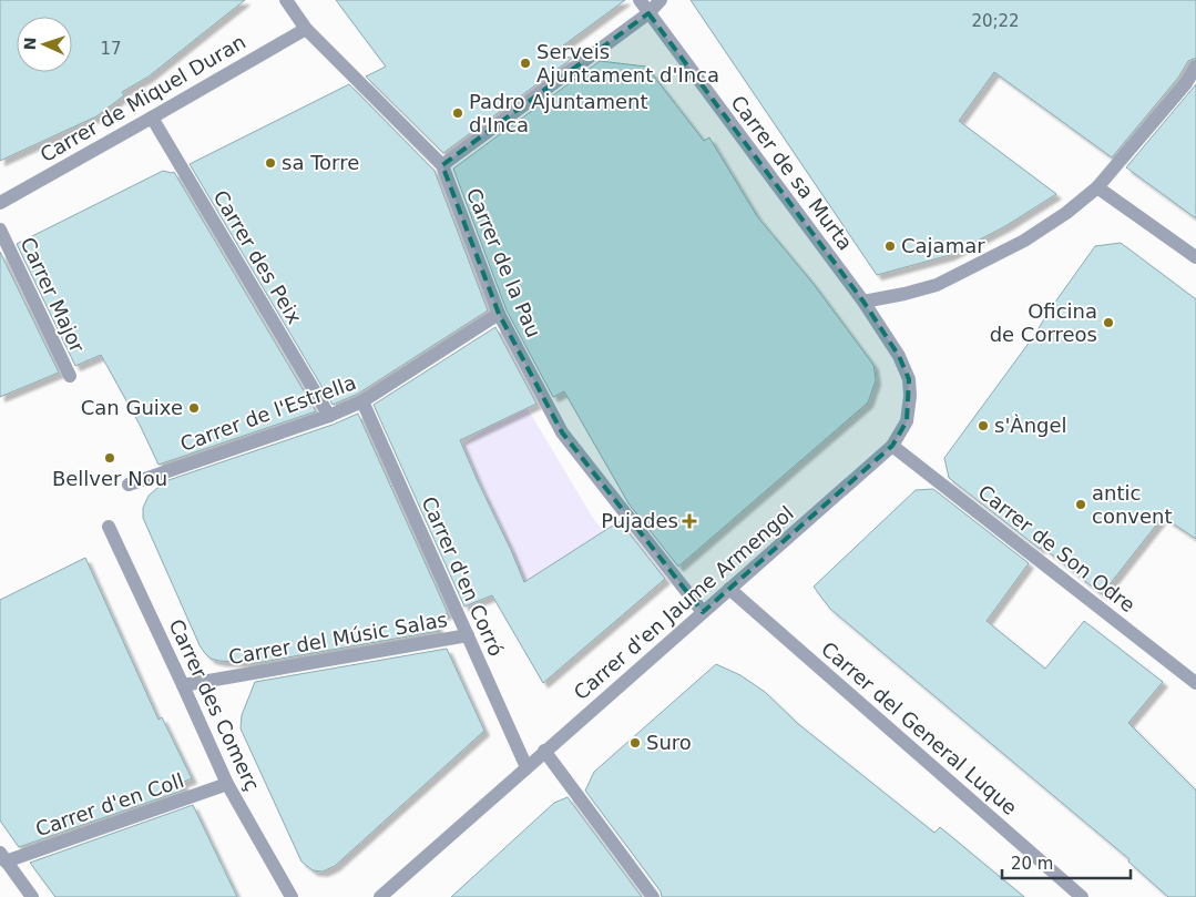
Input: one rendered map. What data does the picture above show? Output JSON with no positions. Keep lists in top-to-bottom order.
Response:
{
  "streets": {
    "street": [
      "Carrer de Miquel Duran",
      "Carrer de sa Murta",
      "Carrer des Peix",
      "Carrer de la Pau",
      "Carrer Major",
      "Carrer de l'Estrella",
      "Carrer de Son Odre",
      "Carrer d'en Corró",
      "Carrer d'en Jaume Armengol",
      "Carrer del Músic Salas",
      "Carrer des Comerç",
      "Carrer del General Luque",
      "Carrer d'en Coll"
    ]
  },
  "crossings": [
    ["Carrer de Miquel Duran", "Carrer des Peix"],
    ["Carrer de Miquel Duran", "Carrer de la Pau"],
    ["Carrer de sa Murta", "Carrer d'en Jaume Armengol"],
    ["Carrer des Peix", "Carrer de l'Estrella"],
    ["Carrer de la Pau", "Carrer de l'Estrella"],
    ["Carrer de la Pau", "Carrer d'en Jaume Armengol"],
    ["Carrer de l'Estrella", "Carrer d'en Corró"],
    ["Carrer de Son Odre", "Carrer d'en Jaume Armengol"],
    ["Carrer d'en Corró", "Carrer d'en Jaume Armengol"],
    ["Carrer d'en Corró", "Carrer del Músic Salas"],
    ["Carrer d'en Jaume Armengol", "Carrer del General Luque"],
    ["Carrer del Músic Salas", "Carrer des Comerç"],
    ["Carrer des Comerç", "Carrer d'en Coll"]
  ],
  "places": {
    "other": [
      "Serveis Ajuntament d'Inca",
      "Padro Ajuntament d'Inca",
      "sa Torre",
      "Cajamar",
      "Oficina de Correos",
      "Can Guixe",
      "s'Àngel",
      "Bellver Nou",
      "antic convent",
      "Suro"
    ],
    "health": ["Pujades"]
  },
  "house_numbers": ["20;22", "17"],
  "scale_bar": "20 m",
  "north": "left"
}
